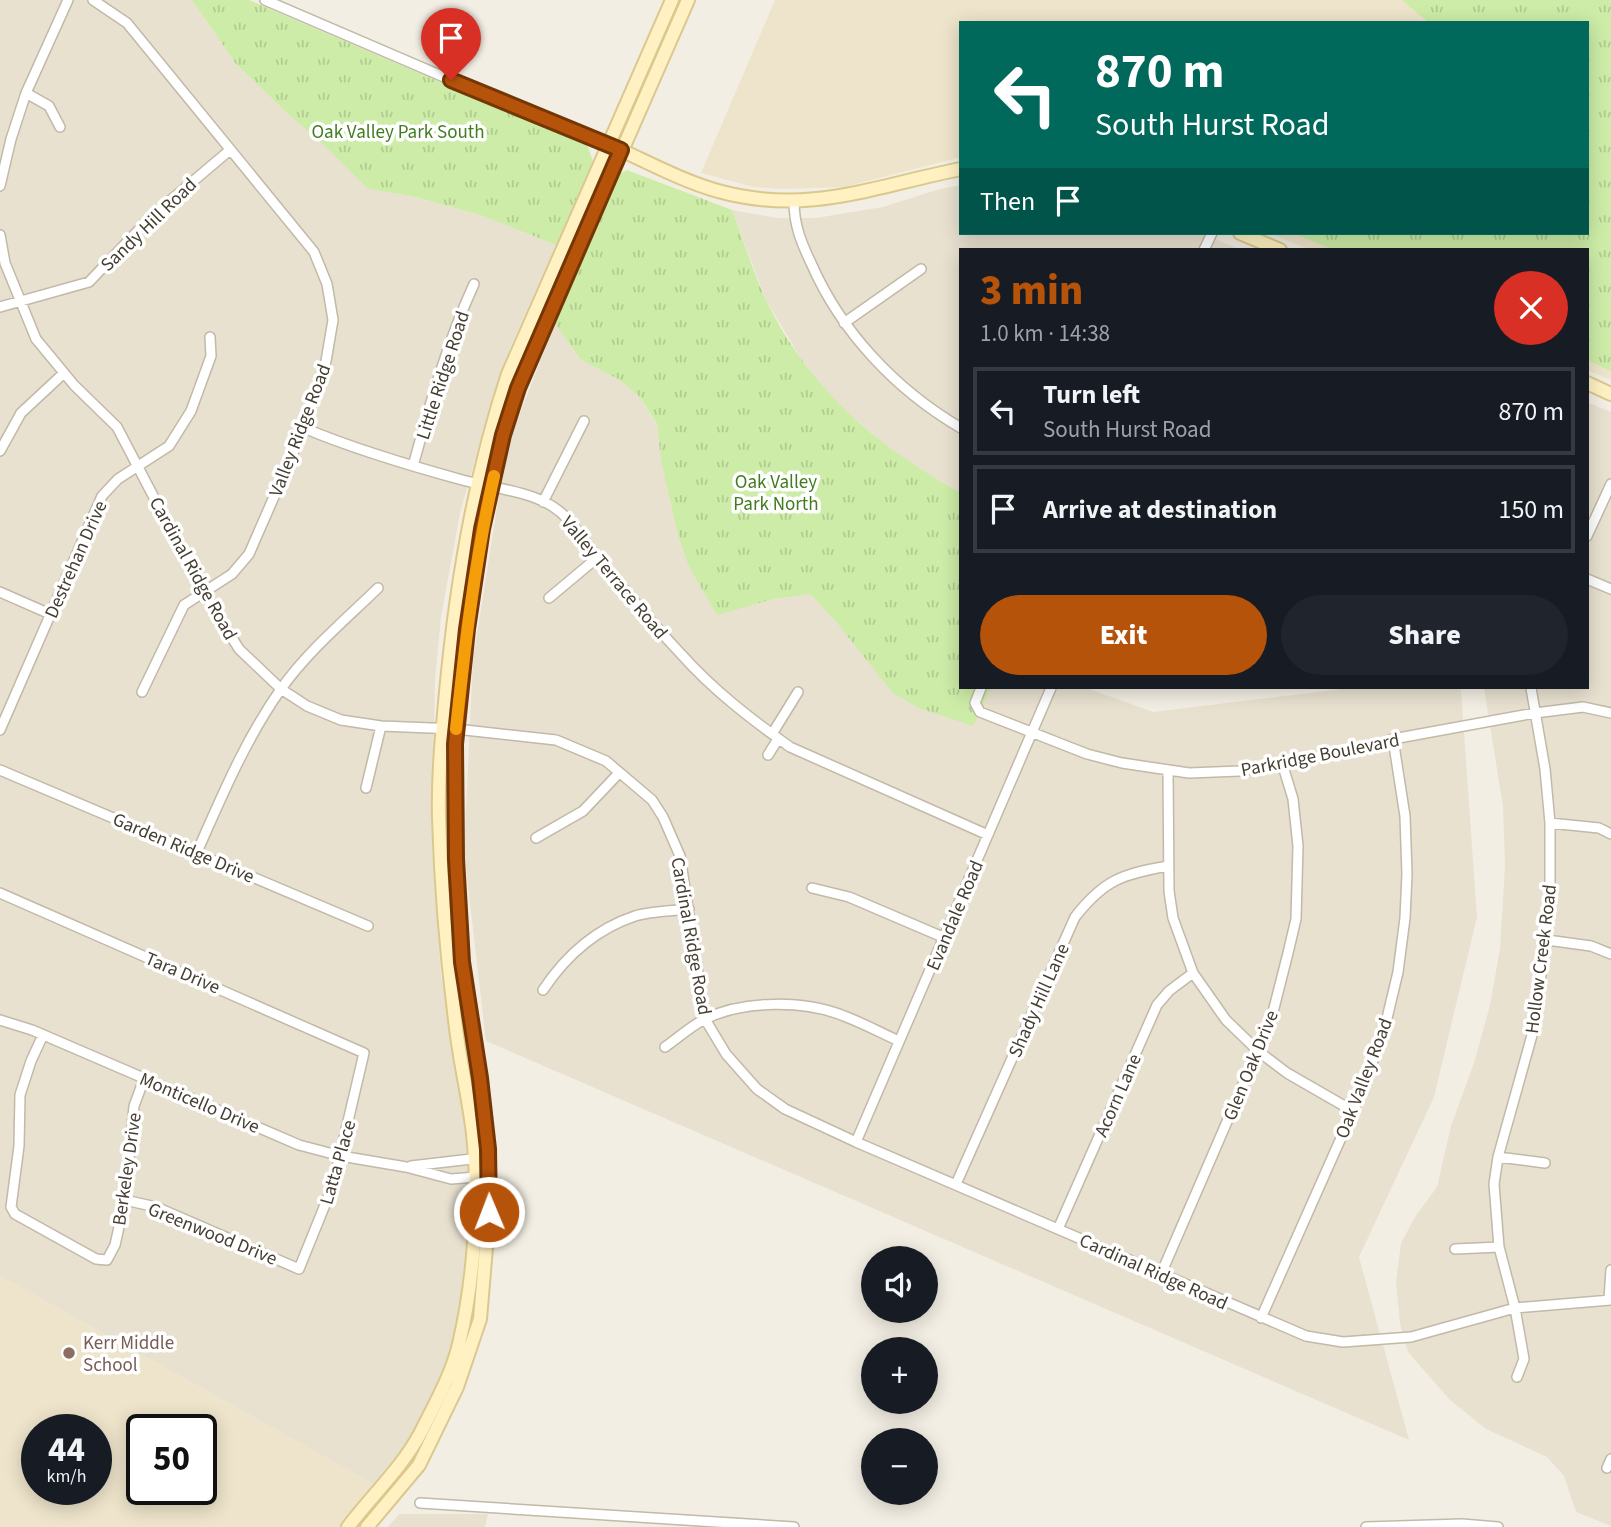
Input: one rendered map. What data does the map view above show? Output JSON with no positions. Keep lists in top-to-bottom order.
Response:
{
  "streets": {
    "street": [
      "Sandy Hill Road",
      "Little Ridge Road",
      "Valley Ridge Road",
      "Destrehan Drive",
      "Cardinal Ridge Road",
      "Valley Terrace Road",
      "Parkridge Boulevard",
      "Garden Ridge Drive",
      "Evandale Road",
      "Hollow Creek Road",
      "Tara Drive",
      "Shady Hill Lane",
      "Glen Oak Drive",
      "Oak Valley Road",
      "Acorn Lane",
      "Monticello Drive",
      "Latta Place",
      "Berkeley Drive",
      "Greenwood Drive"
    ]
  },
  "crossings": [
    ["Sandy Hill Road", "Valley Ridge Road"],
    ["Sandy Hill Road", "Cardinal Ridge Road"],
    ["Little Ridge Road", "Valley Terrace Road"],
    ["Valley Ridge Road", "Cardinal Ridge Road"],
    ["Valley Ridge Road", "Valley Terrace Road"],
    ["Destrehan Drive", "Cardinal Ridge Road"],
    ["Cardinal Ridge Road", "Evandale Road"],
    ["Cardinal Ridge Road", "Hollow Creek Road"],
    ["Cardinal Ridge Road", "Shady Hill Lane"],
    ["Cardinal Ridge Road", "Glen Oak Drive"],
    ["Cardinal Ridge Road", "Oak Valley Road"],
    ["Cardinal Ridge Road", "Acorn Lane"],
    ["Valley Terrace Road", "Evandale Road"],
    ["Parkridge Boulevard", "Evandale Road"],
    ["Parkridge Boulevard", "Hollow Creek Road"],
    ["Parkridge Boulevard", "Glen Oak Drive"],
    ["Parkridge Boulevard", "Oak Valley Road"],
    ["Tara Drive", "Latta Place"],
    ["Monticello Drive", "Latta Place"],
    ["Monticello Drive", "Berkeley Drive"],
    ["Latta Place", "Greenwood Drive"],
    ["Berkeley Drive", "Greenwood Drive"]
  ],
  "parks": ["Oak Valley Park South", "Oak Valley Park North"],
  "places": ["Kerr Middle School"],
  "page": {
    "turn": ["870 m", "South Hurst Road"],
    "then": "Then",
    "heading": ["3 min", "1.0 km · 14:38"],
    "list": [
      {
        "name": "Turn left",
        "note": "South Hurst Road",
        "value": "870 m"
      },
      {
        "name": "Arrive at destination",
        "value": "150 m"
      }
    ],
    "buttons": ["Exit", "Share"],
    "map_buttons": ["+", "−"],
    "speed": "44 km/h",
    "limit": "50"
  }
}
